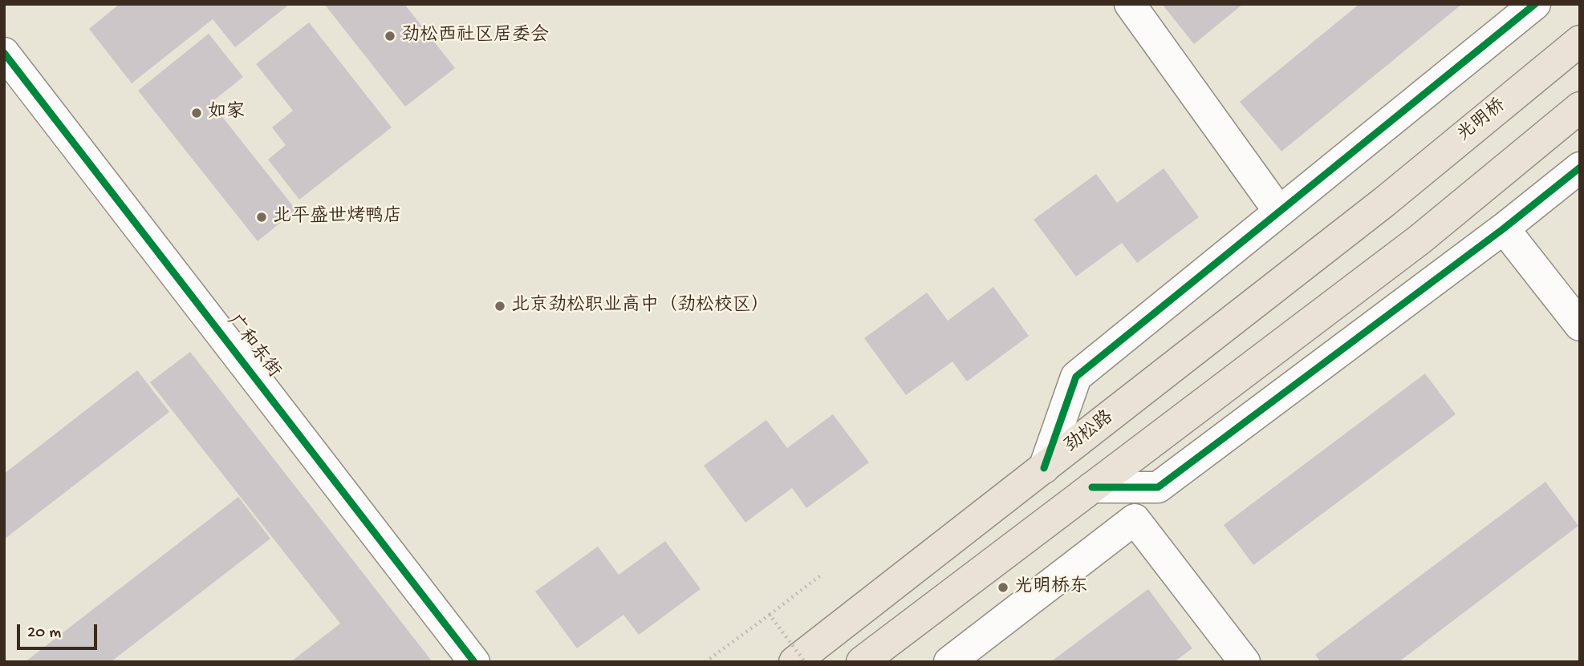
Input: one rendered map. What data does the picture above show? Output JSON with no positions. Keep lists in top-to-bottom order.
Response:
{
  "streets": {
    "main road": ["光明桥", "劲松路"],
    "street": ["广和东街"]
  },
  "crossings": [
    ["光明桥", "劲松路"]
  ],
  "places": [
    "劲松西社区居委会",
    "如家",
    "北平盛世烤鸭店",
    "北京劲松职业高中（劲松校区）",
    "光明桥东"
  ],
  "scale_bar": "20 m"
}
